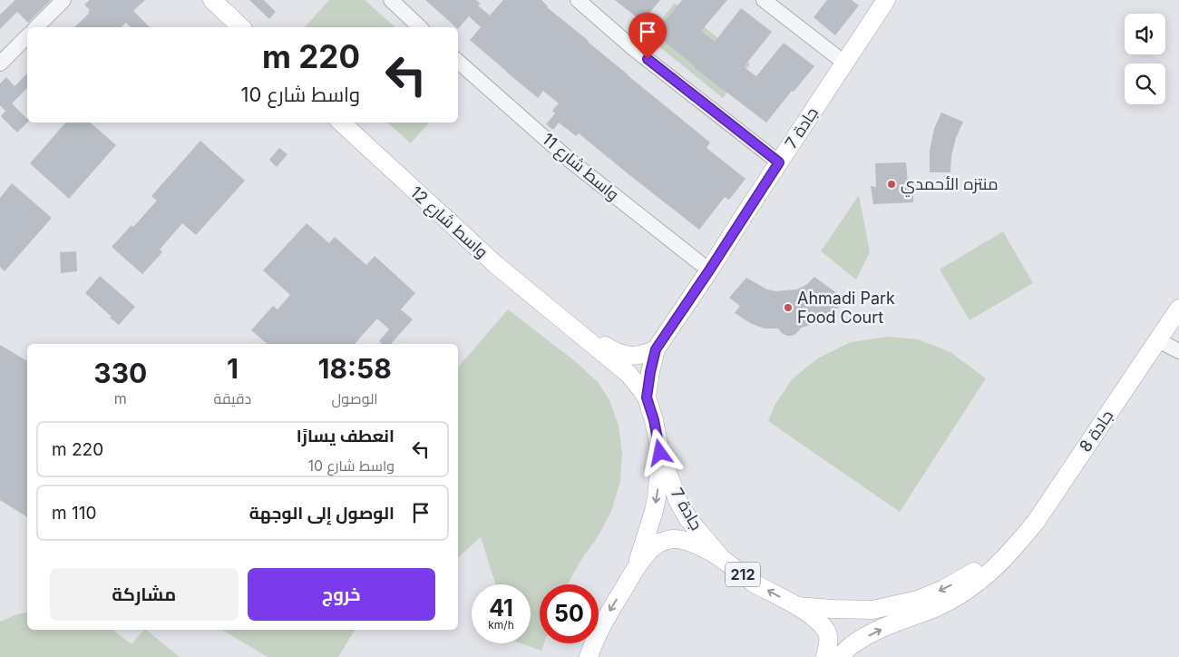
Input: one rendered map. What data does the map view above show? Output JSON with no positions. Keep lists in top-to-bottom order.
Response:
{
  "streets": {
    "main road": [
      "جادة 7",
      "واسط شارع 12",
      "جادة 8",
      "212"
    ],
    "street": ["واسط شارع 11"]
  },
  "crossings": [
    ["جادة 7", "واسط شارع 11"],
    ["جادة 7", "واسط شارع 12"],
    ["جادة 7", "212"],
    ["جادة 8", "212"]
  ],
  "places": ["منتزه الأحمدي", "Ahmadi Park Food Court"],
  "page": {
    "turn": ["220 m", "واسط شارع 10"],
    "eta": [
      "18:58",
      "الوصول",
      "1",
      "دقيقة",
      "330",
      "m"
    ],
    "list": [
      {
        "name": "انعطف يسارًا",
        "note": "واسط شارع 10",
        "value": "220 m"
      },
      {
        "name": "الوصول إلى الوجهة",
        "value": "110 m"
      }
    ],
    "buttons": ["خروج", "مشاركة"],
    "speed": "41 km/h",
    "limit": "50"
  }
}
